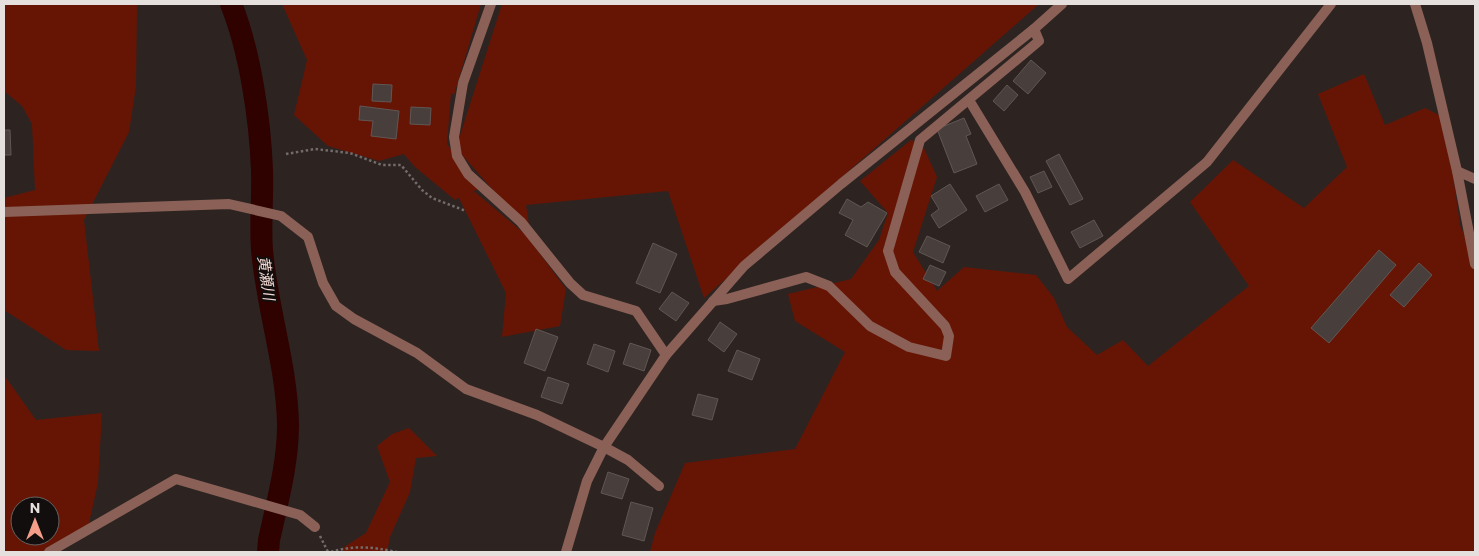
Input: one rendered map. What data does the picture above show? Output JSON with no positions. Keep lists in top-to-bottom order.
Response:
{
  "water": ["黄瀬川"],
  "north": "top"
}
